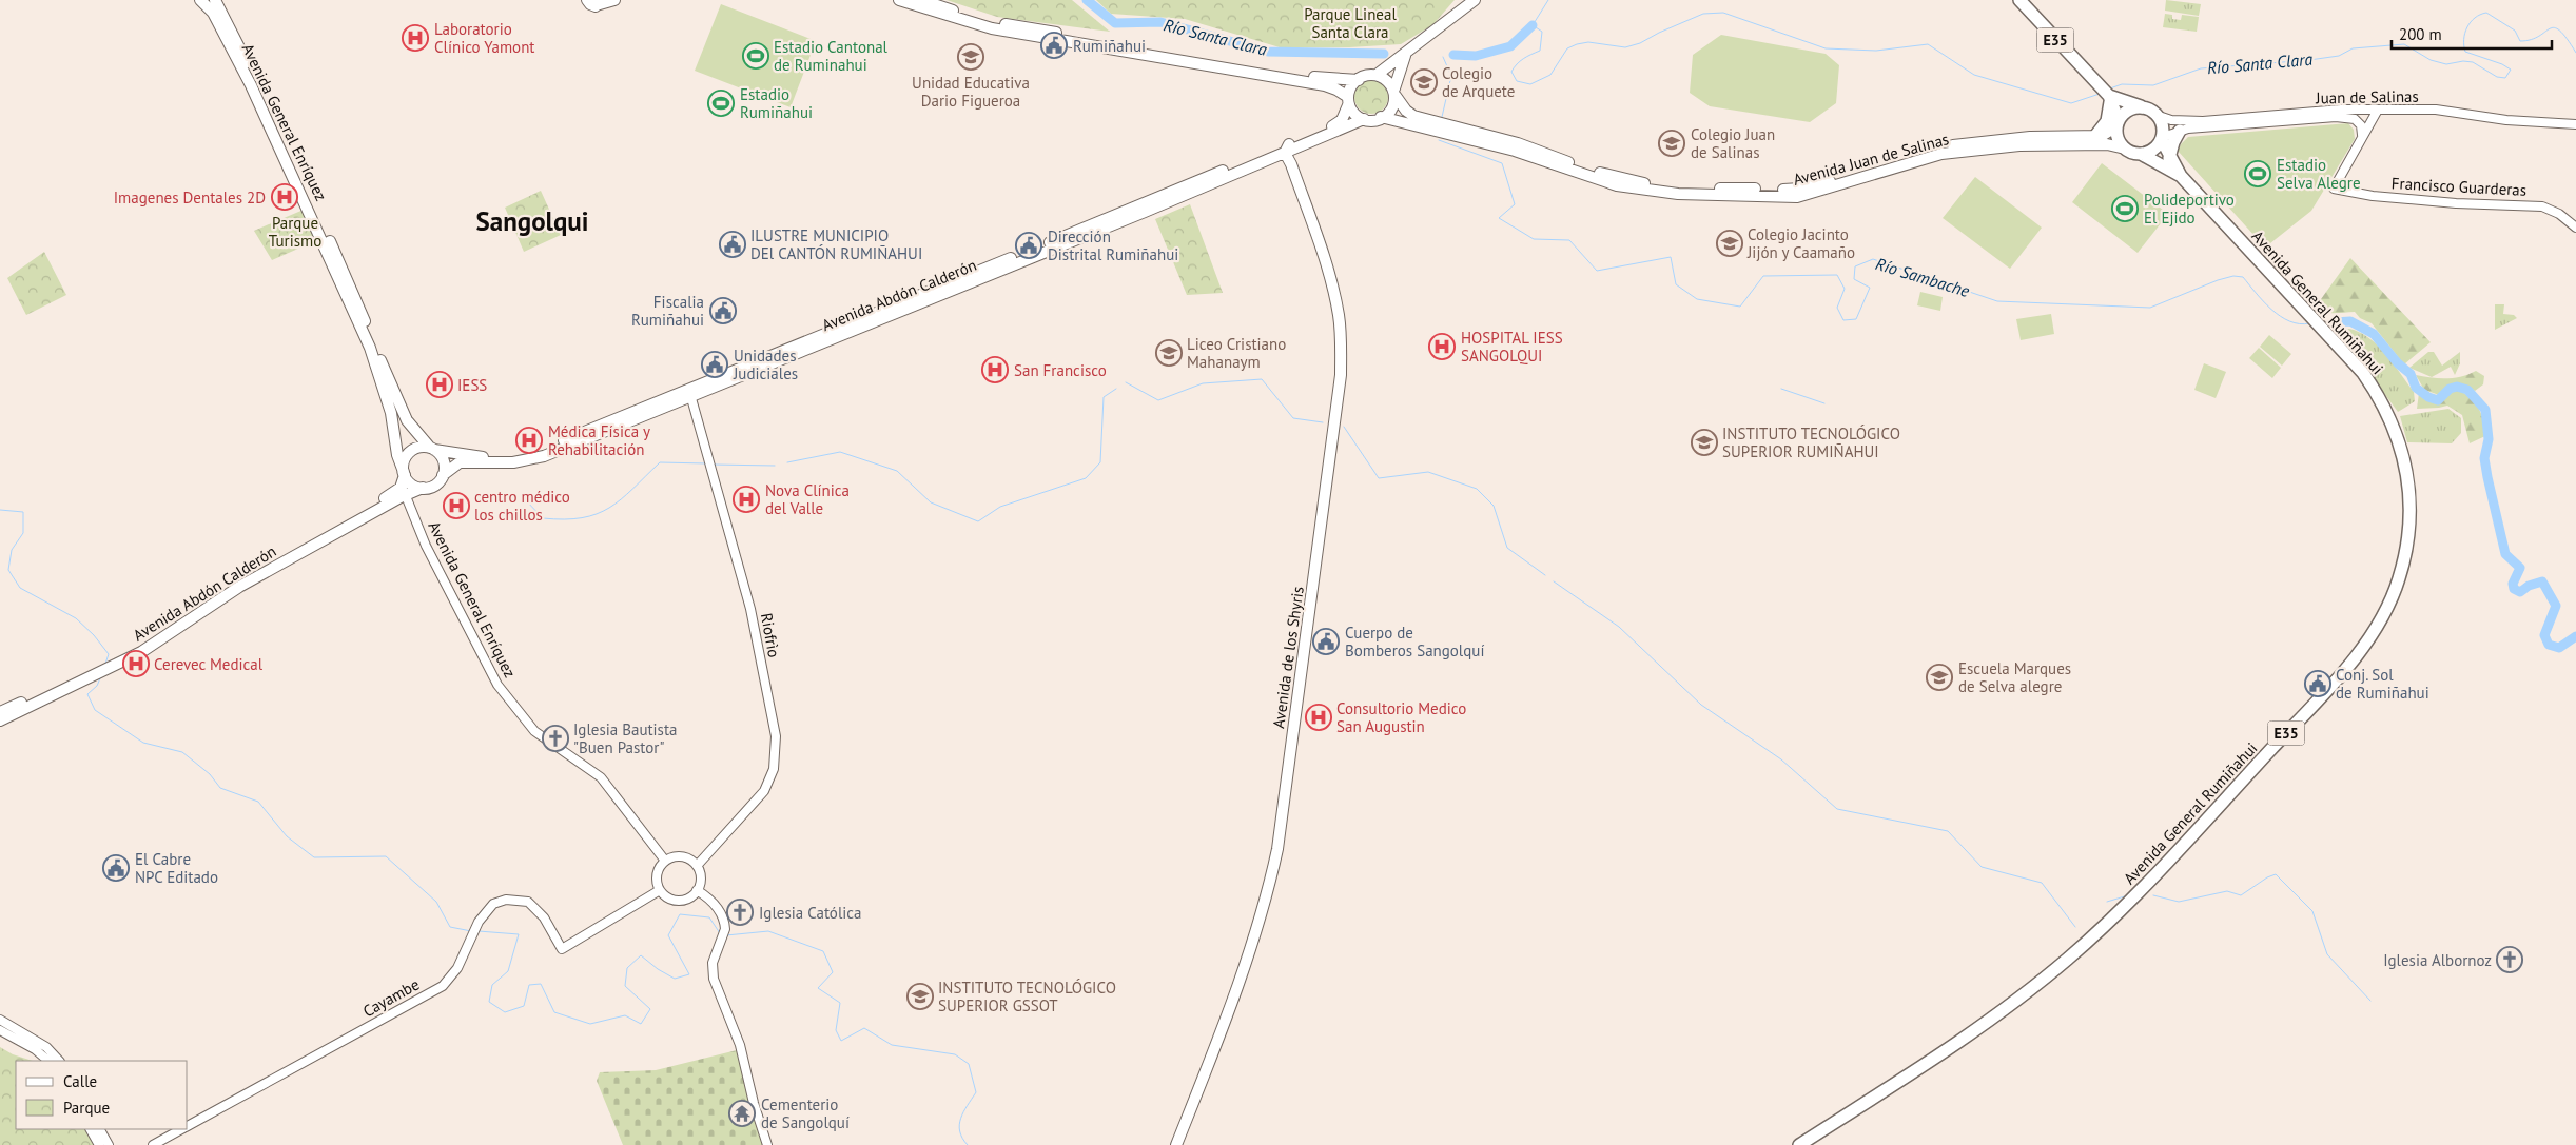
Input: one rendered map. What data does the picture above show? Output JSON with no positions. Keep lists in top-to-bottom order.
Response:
{
  "streets": {
    "highway": ["E35", "Avenida General Rumiñahui"],
    "main road": [
      "Avenida General Enríquez",
      "Avenida Juan de Salinas",
      "Avenida Abdón Calderón",
      "Avenida de los Shyris"
    ],
    "street": [
      "Juan de Salinas",
      "Francisco Guarderas",
      "Riofrìo",
      "Cayambe"
    ]
  },
  "crossings": [
    ["E35", "Juan de Salinas"],
    ["E35", "Avenida Juan de Salinas"],
    ["E35", "Avenida General Rumiñahui"],
    ["Juan de Salinas", "Avenida Juan de Salinas"],
    ["Juan de Salinas", "Francisco Guarderas"],
    ["Juan de Salinas", "Avenida General Rumiñahui"],
    ["Avenida General Enríquez", "Avenida Abdón Calderón"],
    ["Avenida General Enríquez", "Riofrìo"],
    ["Avenida General Enríquez", "Cayambe"],
    ["Avenida Juan de Salinas", "Avenida Abdón Calderón"],
    ["Avenida Juan de Salinas", "Avenida General Rumiñahui"],
    ["Avenida Abdón Calderón", "Riofrìo"],
    ["Avenida Abdón Calderón", "Avenida de los Shyris"],
    ["Riofrìo", "Cayambe"]
  ],
  "districts": ["Sangolqui"],
  "water": ["Río Santa Clara", "Río Sambache"],
  "parks": ["Parque Lineal Santa Clara", "Parque Turismo"],
  "places": {
    "hospital": [
      "Laboratorio Clínico Yamont",
      "Imagenes Dentales 2D",
      "HOSPITAL IESS SANGOLQUI",
      "San Francisco",
      "IESS",
      "Médica Física y Rehabilitación",
      "Nova Clínica del Valle",
      "centro médico los chillos",
      "Cerevec Medical",
      "Consultorio Medico San Augustin"
    ],
    "public building": [
      "Rumiñahui",
      "ILUSTRE MUNICIPIO DEl CANTÓN RUMIÑAHUI",
      "Dirección Distrital Rumiñahui",
      "Fiscalia Rumiñahui",
      "Unidades Judiciales",
      "Cuerpo de Bomberos Sangolquí",
      "Conj. Sol de Rumiñahui",
      "El Cabre NPC Editado"
    ],
    "sports": [
      "Estadio Cantonal de Ruminahui",
      "Estadio Rumiñahui",
      "Estadio Selva Alegre",
      "Polideportivo El Ejido"
    ],
    "school or university": [
      "Unidad Educativa Dario Figueroa",
      "Colegio de Arquete",
      "Colegio Juan de Salinas",
      "Colegio Jacinto Jijón y Caamaño",
      "Liceo Cristiano Mahanaym",
      "INSTITUTO TECNOLÓGICO SUPERIOR RUMIÑAHUI",
      "Escuela Marques de Selva alegre",
      "INSTITUTO TECNOLÓGICO SUPERIOR GSSOT"
    ],
    "church": ["Iglesia Bautista \"Buen Pastor\"", "Iglesia Católica", "Iglesia Albornoz"],
    "temple": ["Cementerio de Sangolquí"]
  },
  "legend": ["Calle", "Parque"],
  "scale_bar": "200 m"
}
